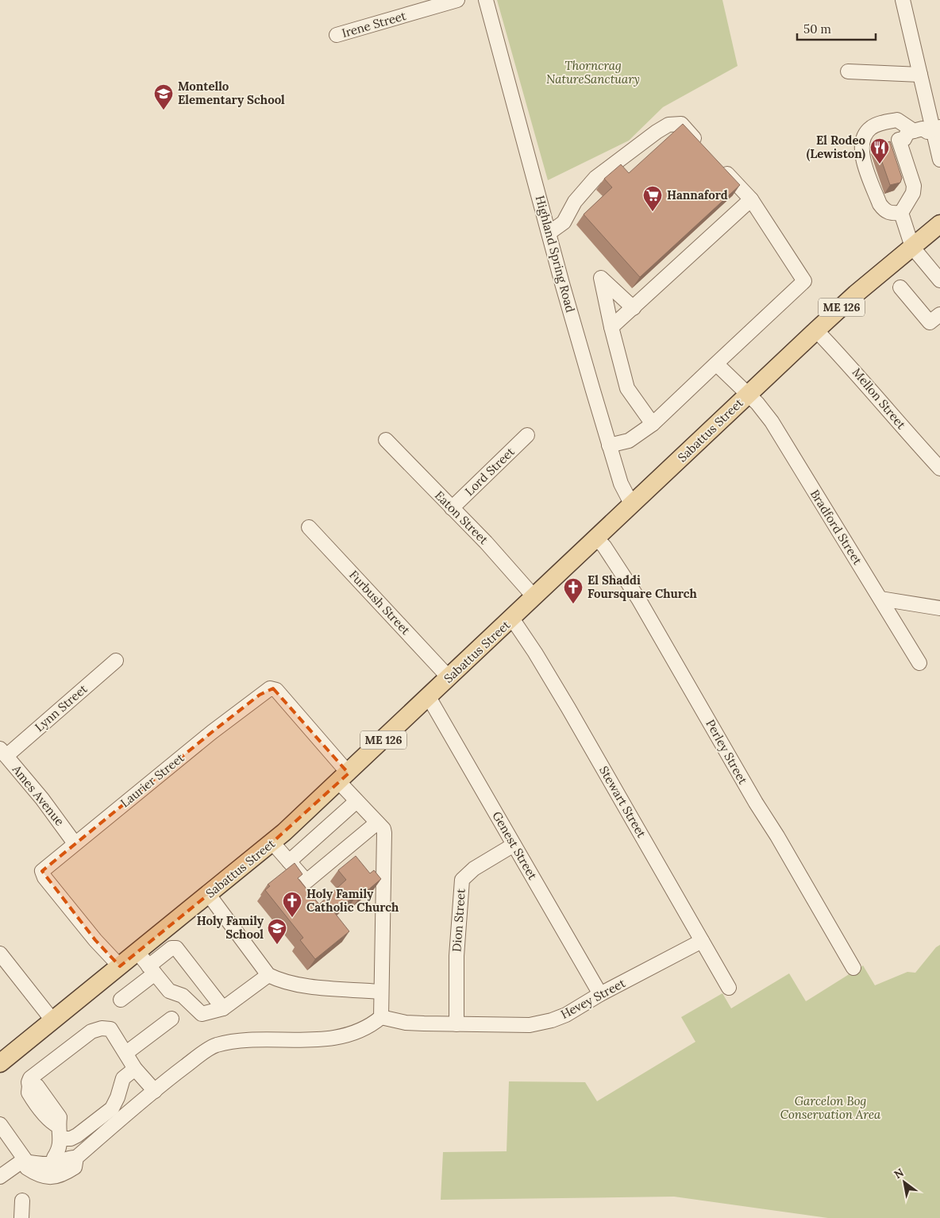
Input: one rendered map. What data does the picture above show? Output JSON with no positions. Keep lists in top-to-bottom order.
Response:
{
  "streets": {
    "main road": ["ME 126", "Sabattus Street"],
    "street": [
      "Irene Street",
      "Highland Spring Road",
      "Mellon Street",
      "Lord Street",
      "Eaton Street",
      "Bradford Street",
      "Furbush Street",
      "Lynn Street",
      "Perley Street",
      "Laurier Street",
      "Ames Avenue",
      "Stewart Street",
      "Genest Street",
      "Dion Street",
      "Hevey Street"
    ]
  },
  "crossings": [
    ["Highland Spring Road", "Sabattus Street"],
    ["Mellon Street", "Sabattus Street"],
    ["Sabattus Street", "Eaton Street"],
    ["Sabattus Street", "Bradford Street"],
    ["Sabattus Street", "Furbush Street"],
    ["Sabattus Street", "Perley Street"],
    ["Sabattus Street", "Laurier Street"],
    ["Sabattus Street", "Stewart Street"],
    ["Sabattus Street", "Genest Street"],
    ["Lord Street", "Eaton Street"],
    ["Lynn Street", "Ames Avenue"],
    ["Laurier Street", "Ames Avenue"],
    ["Stewart Street", "Hevey Street"],
    ["Genest Street", "Dion Street"],
    ["Genest Street", "Hevey Street"],
    ["Dion Street", "Hevey Street"]
  ],
  "parks": ["Thorncrag NatureSanctuary", "Garcelon Bog Conservation Area"],
  "places": {
    "school or university": ["Montello Elementary School", "Holy Family School"],
    "restaurant": ["El Rodeo (Lewiston)"],
    "supermarket": ["Hannaford"],
    "church": ["El Shaddi Foursquare Church", "Holy Family Catholic Church"]
  },
  "scale_bar": "50 m",
  "north": "top left"
}
